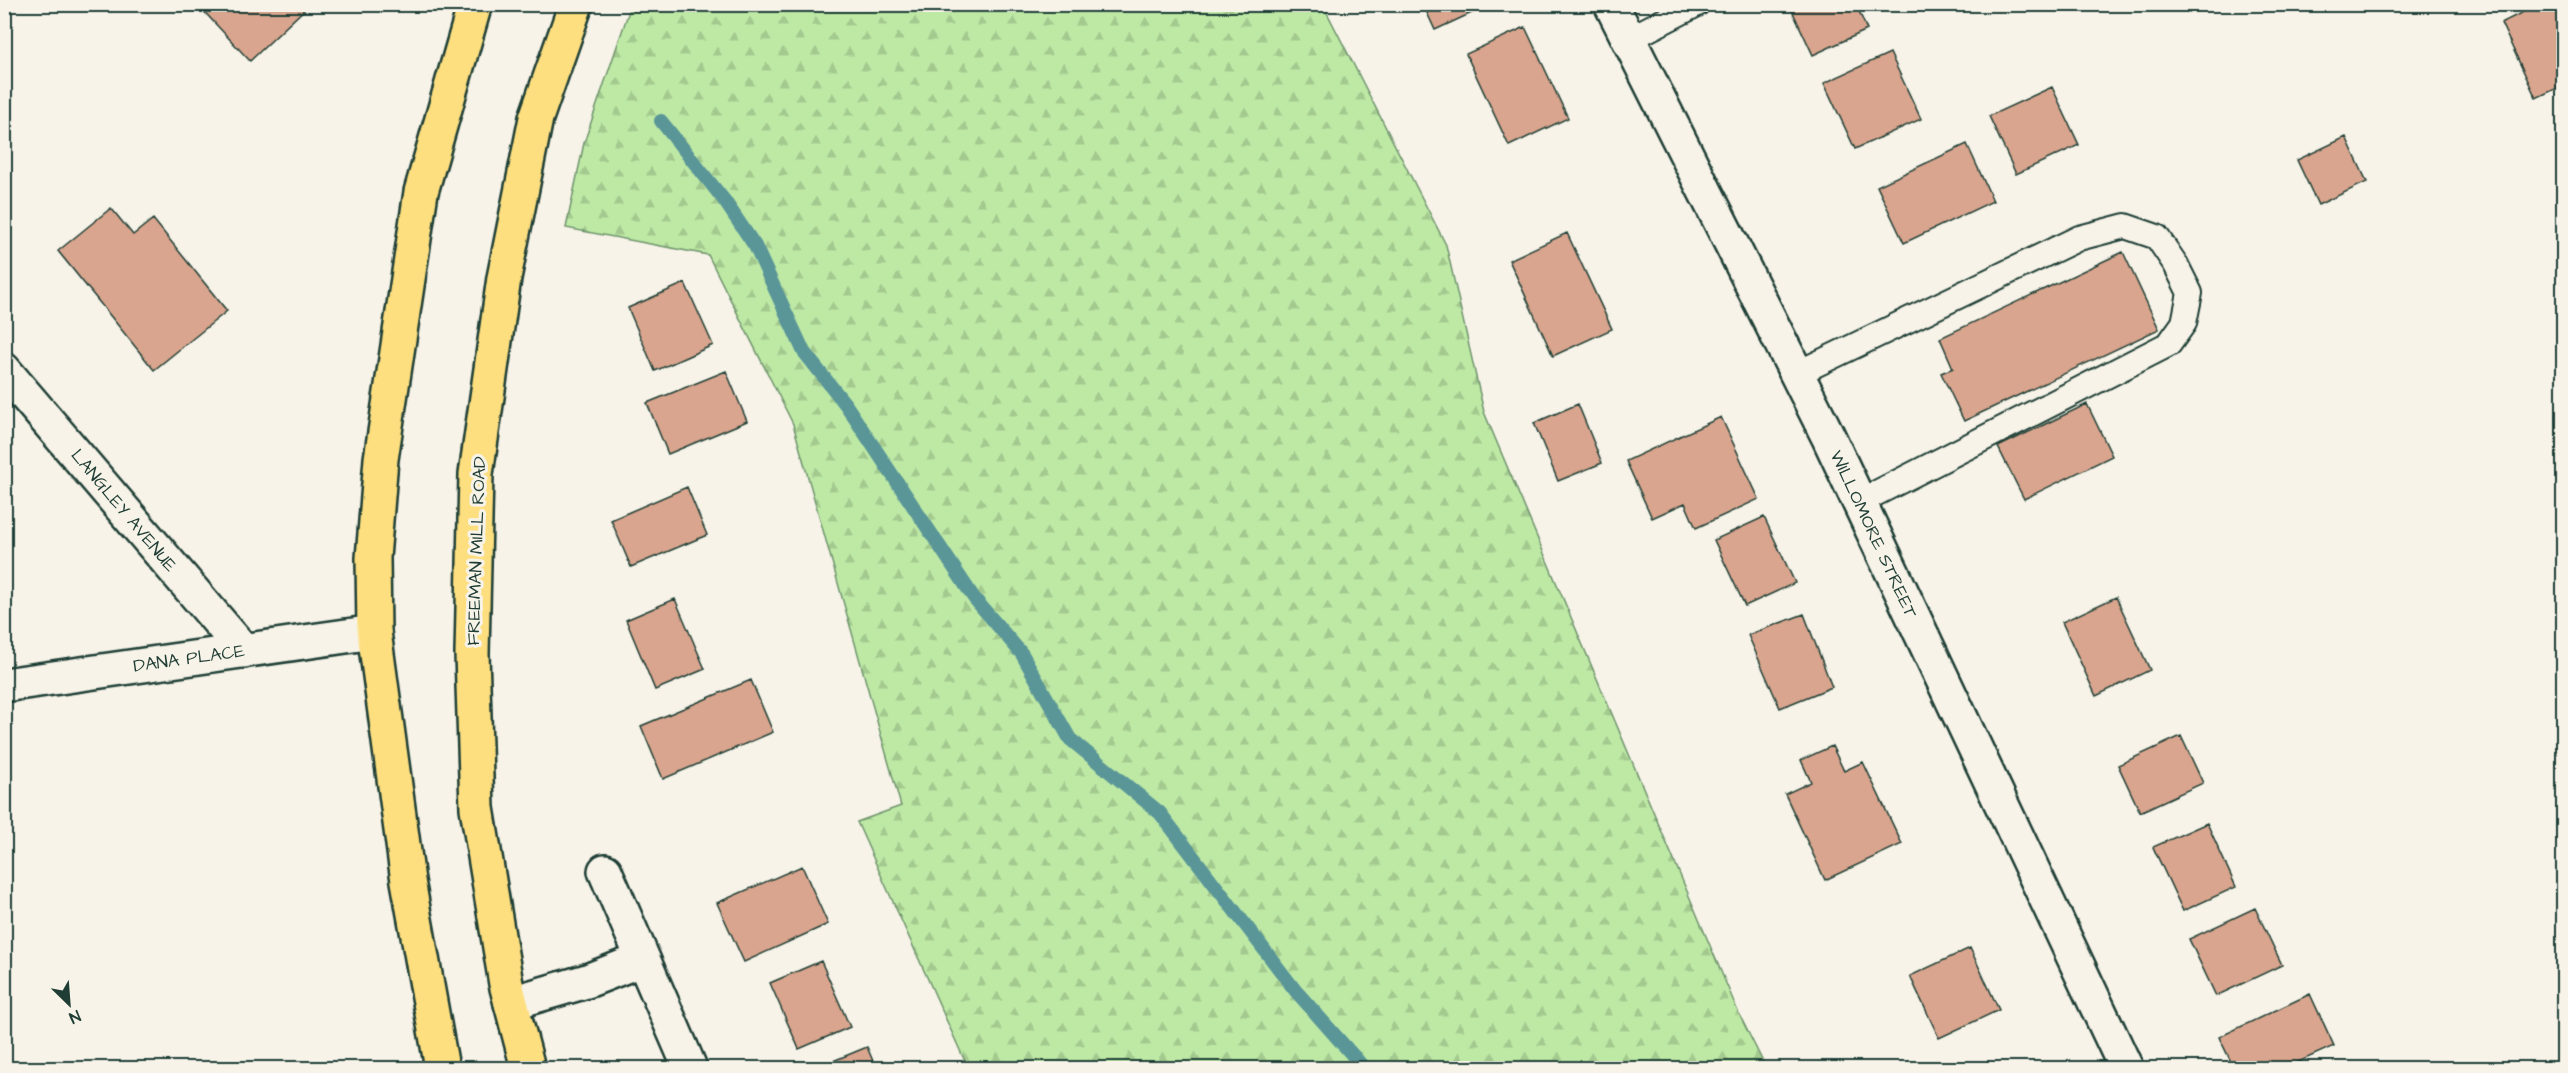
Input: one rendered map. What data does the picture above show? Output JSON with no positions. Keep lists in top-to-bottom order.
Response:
{
  "streets": {
    "main road": ["FREEMAN MILL ROAD"],
    "street": ["LANGLEY AVENUE", "WILLOMORE STREET", "DANA PLACE"]
  },
  "crossings": [
    ["LANGLEY AVENUE", "DANA PLACE"]
  ],
  "north": "bottom right"
}
